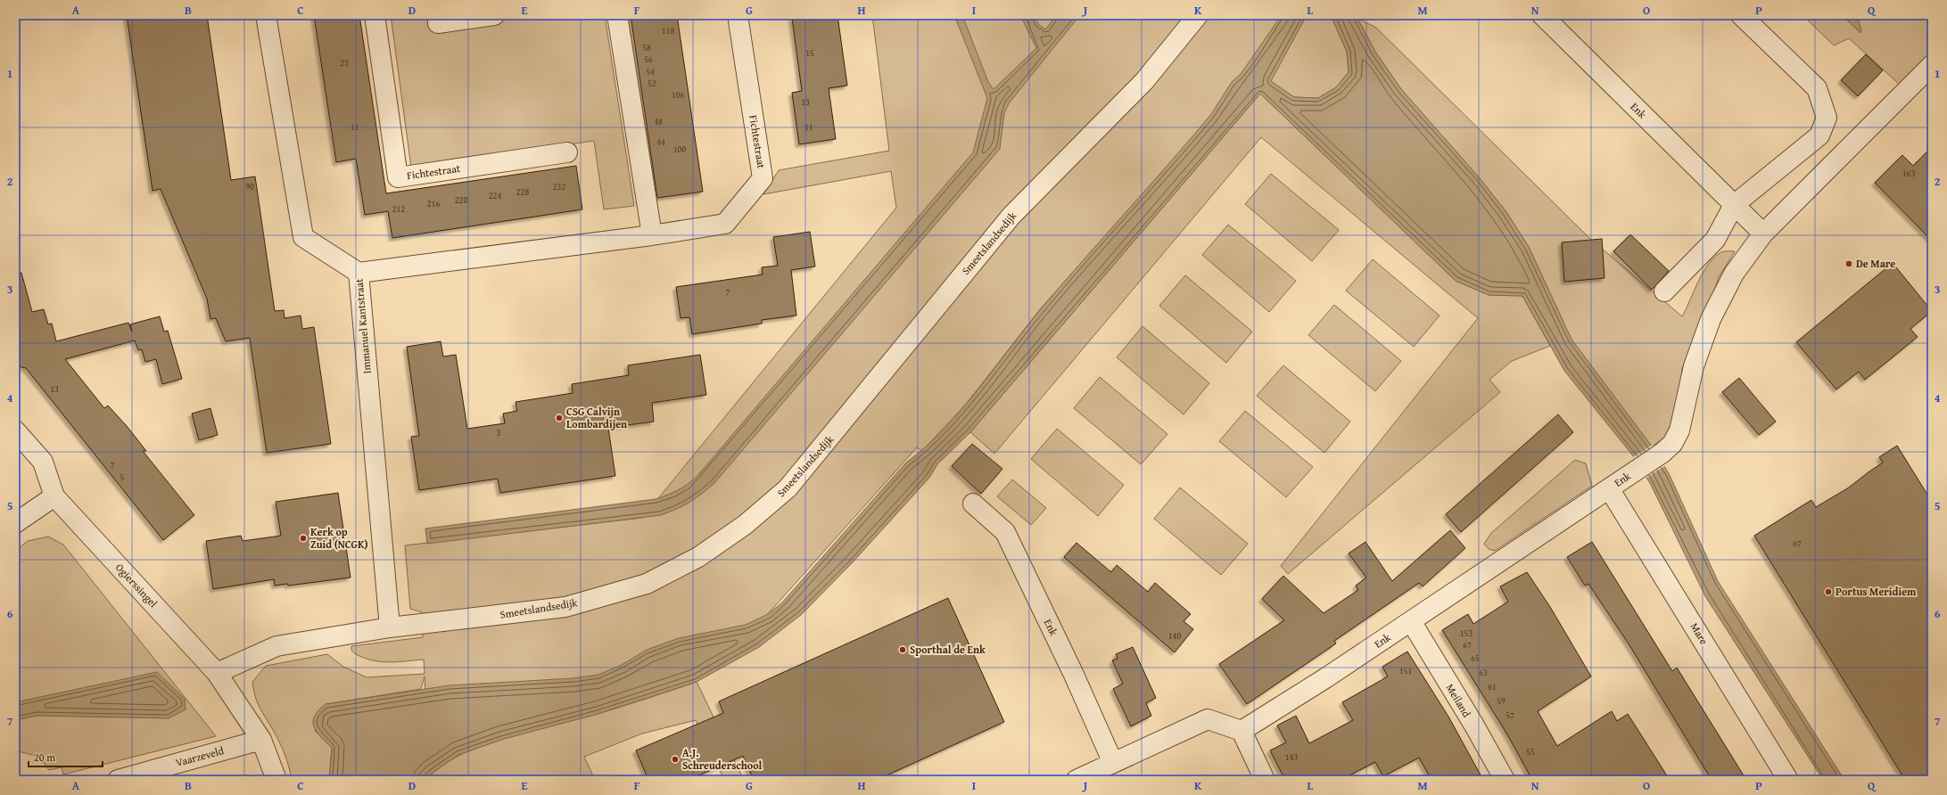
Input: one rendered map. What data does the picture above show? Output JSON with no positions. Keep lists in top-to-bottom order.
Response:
{
  "streets": {
    "street": [
      "Enk",
      "Fichtestraat",
      "Smeetslandsedijk",
      "Immanuel Kantstraat",
      "Ogierssingel",
      "Mare",
      "Meiland",
      "Vaarzeveld"
    ]
  },
  "crossings": [
    ["Enk", "Mare"],
    ["Enk", "Meiland"],
    ["Fichtestraat", "Immanuel Kantstraat"],
    ["Smeetslandsedijk", "Immanuel Kantstraat"],
    ["Smeetslandsedijk", "Ogierssingel"],
    ["Ogierssingel", "Vaarzeveld"]
  ],
  "places": [
    "De Mare",
    "CSG Calvijn Lombardijen",
    "Kerk op Zuid (NCGK)",
    "Portus Meridiem",
    "Sporthal de Enk",
    "A.J. Schreuderschool"
  ],
  "house_numbers": [
    "118",
    "58",
    "15",
    "56",
    "23",
    "54",
    "52",
    "106",
    "13",
    "48",
    "11",
    "11",
    "44",
    "100",
    "163",
    "90",
    "232",
    "228",
    "224",
    "220",
    "216",
    "212",
    "7",
    "13",
    "3",
    "7",
    "5",
    "67",
    "153",
    "140",
    "67",
    "65",
    "151",
    "63",
    "61",
    "59",
    "57",
    "55",
    "143"
  ],
  "scale_bar": "20 m",
  "grid": {
    "columns": [
      "A",
      "B",
      "C",
      "D",
      "E",
      "F",
      "G",
      "H",
      "I",
      "J",
      "K",
      "L",
      "M",
      "N",
      "O",
      "P",
      "Q"
    ],
    "rows": [
      "1",
      "2",
      "3",
      "4",
      "5",
      "6",
      "7"
    ]
  }
}
